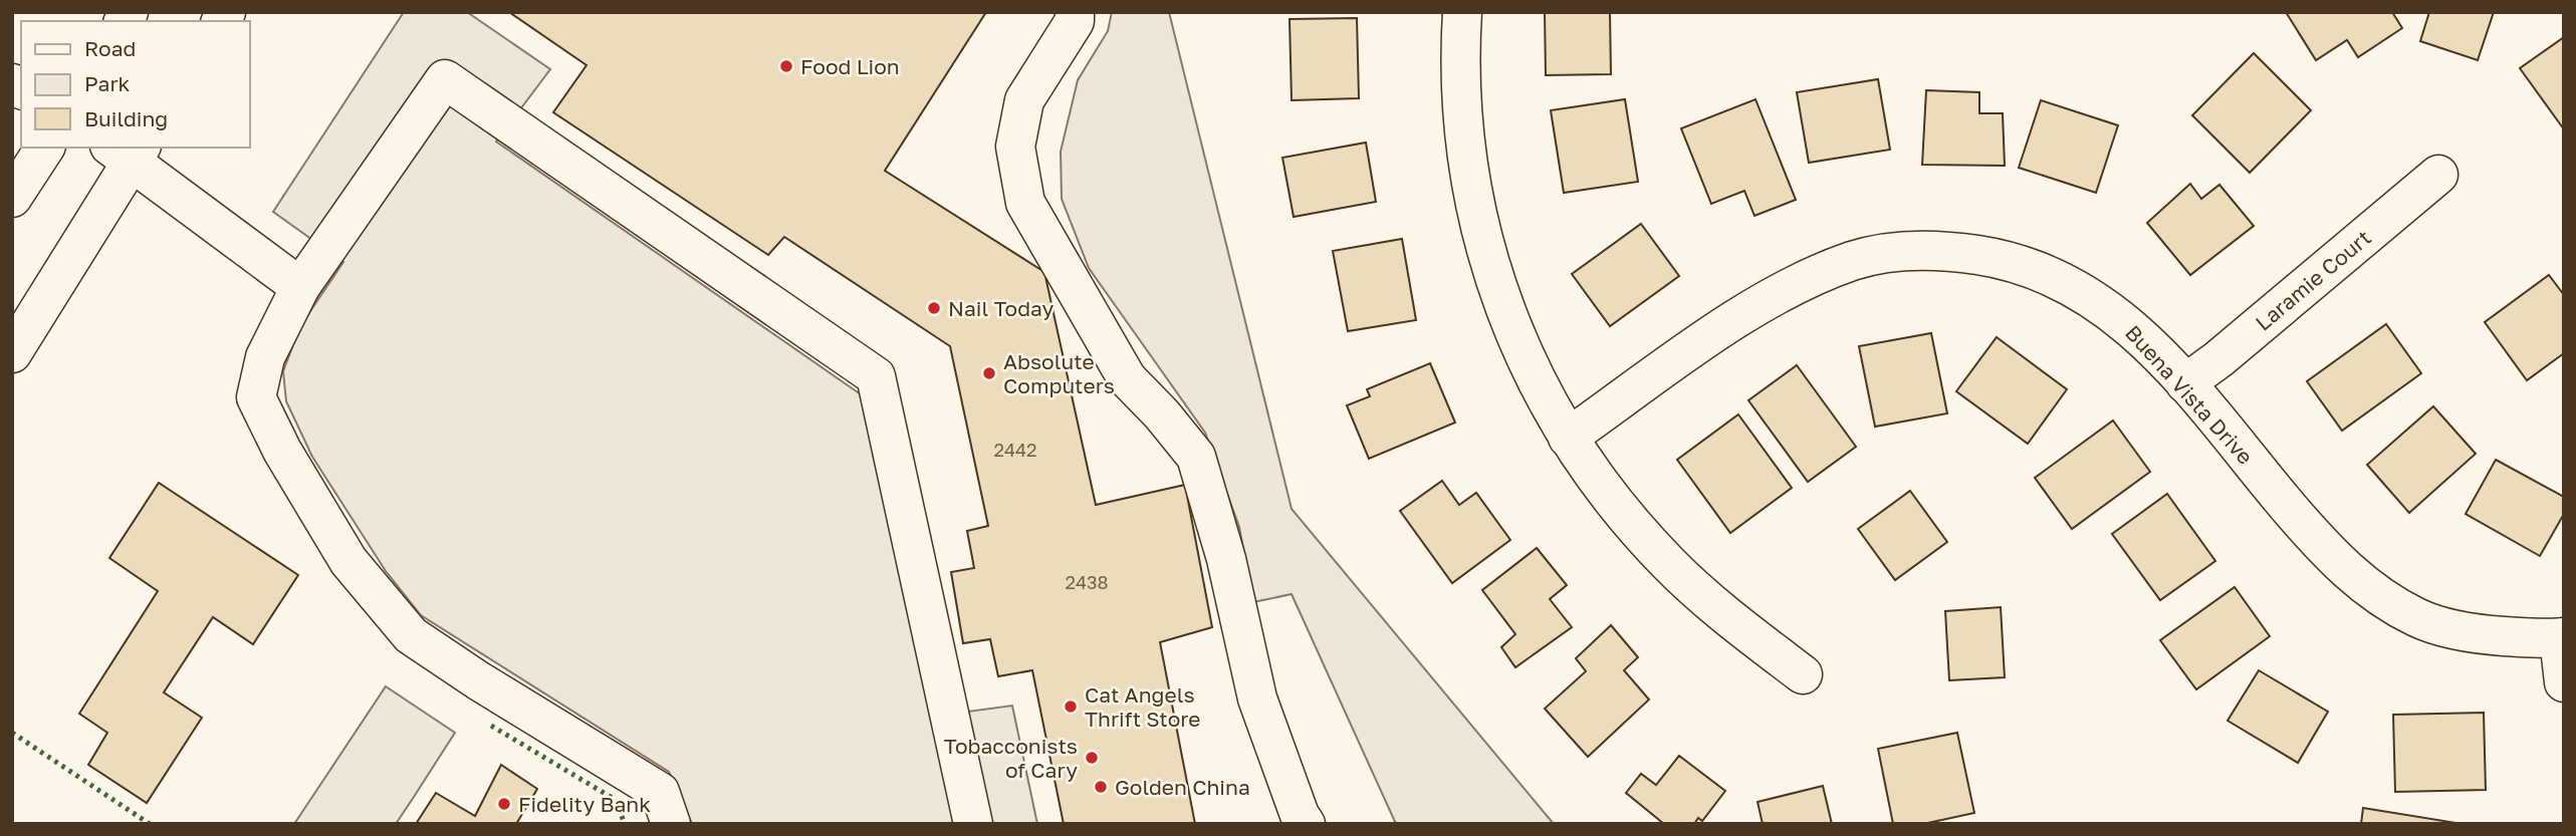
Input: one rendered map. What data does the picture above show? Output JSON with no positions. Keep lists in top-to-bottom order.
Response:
{
  "streets": {
    "street": ["Laramie Court", "Buena Vista Drive"]
  },
  "crossings": [
    ["Laramie Court", "Buena Vista Drive"]
  ],
  "places": [
    "Food Lion",
    "Nail Today",
    "Absolute Computers",
    "Cat Angels Thrift Store",
    "Tobacconists of Cary",
    "Golden China",
    "Fidelity Bank"
  ],
  "house_numbers": ["2442", "2438"],
  "legend": ["Road", "Park", "Building"]
}
